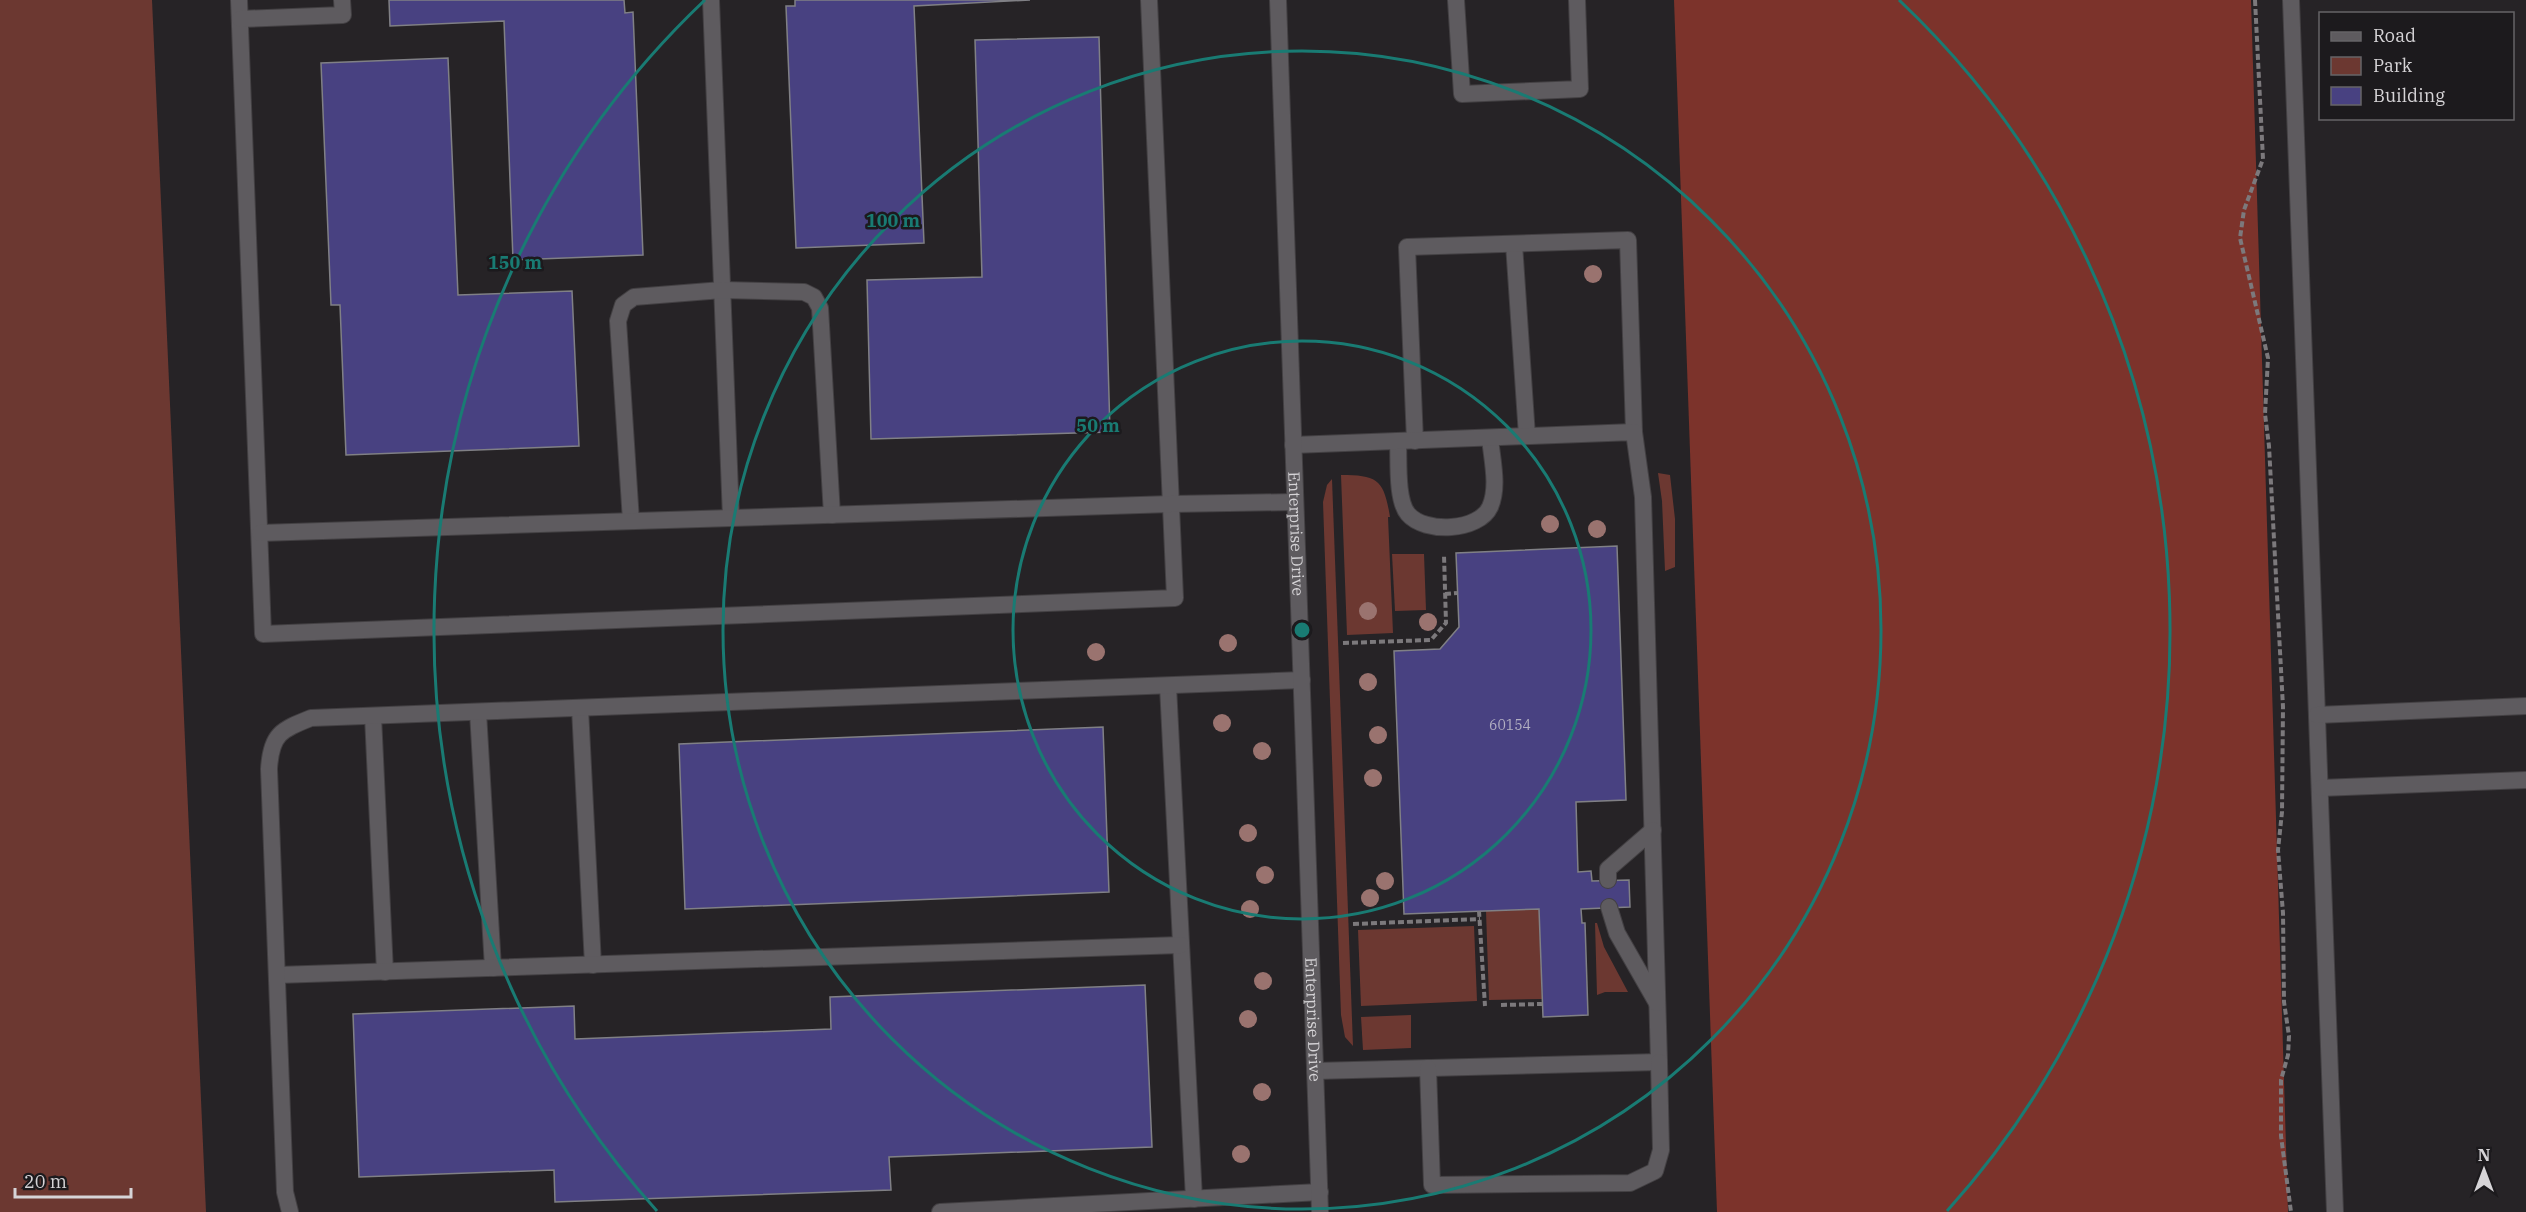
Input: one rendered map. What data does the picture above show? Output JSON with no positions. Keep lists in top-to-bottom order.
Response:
{
  "streets": {
    "street": ["Enterprise Drive"]
  },
  "house_numbers": ["60154"],
  "legend": ["Road", "Park", "Building"],
  "scale_bar": "20 m",
  "north": "top",
  "rings": ["100 m", "150 m", "50 m"]
}
